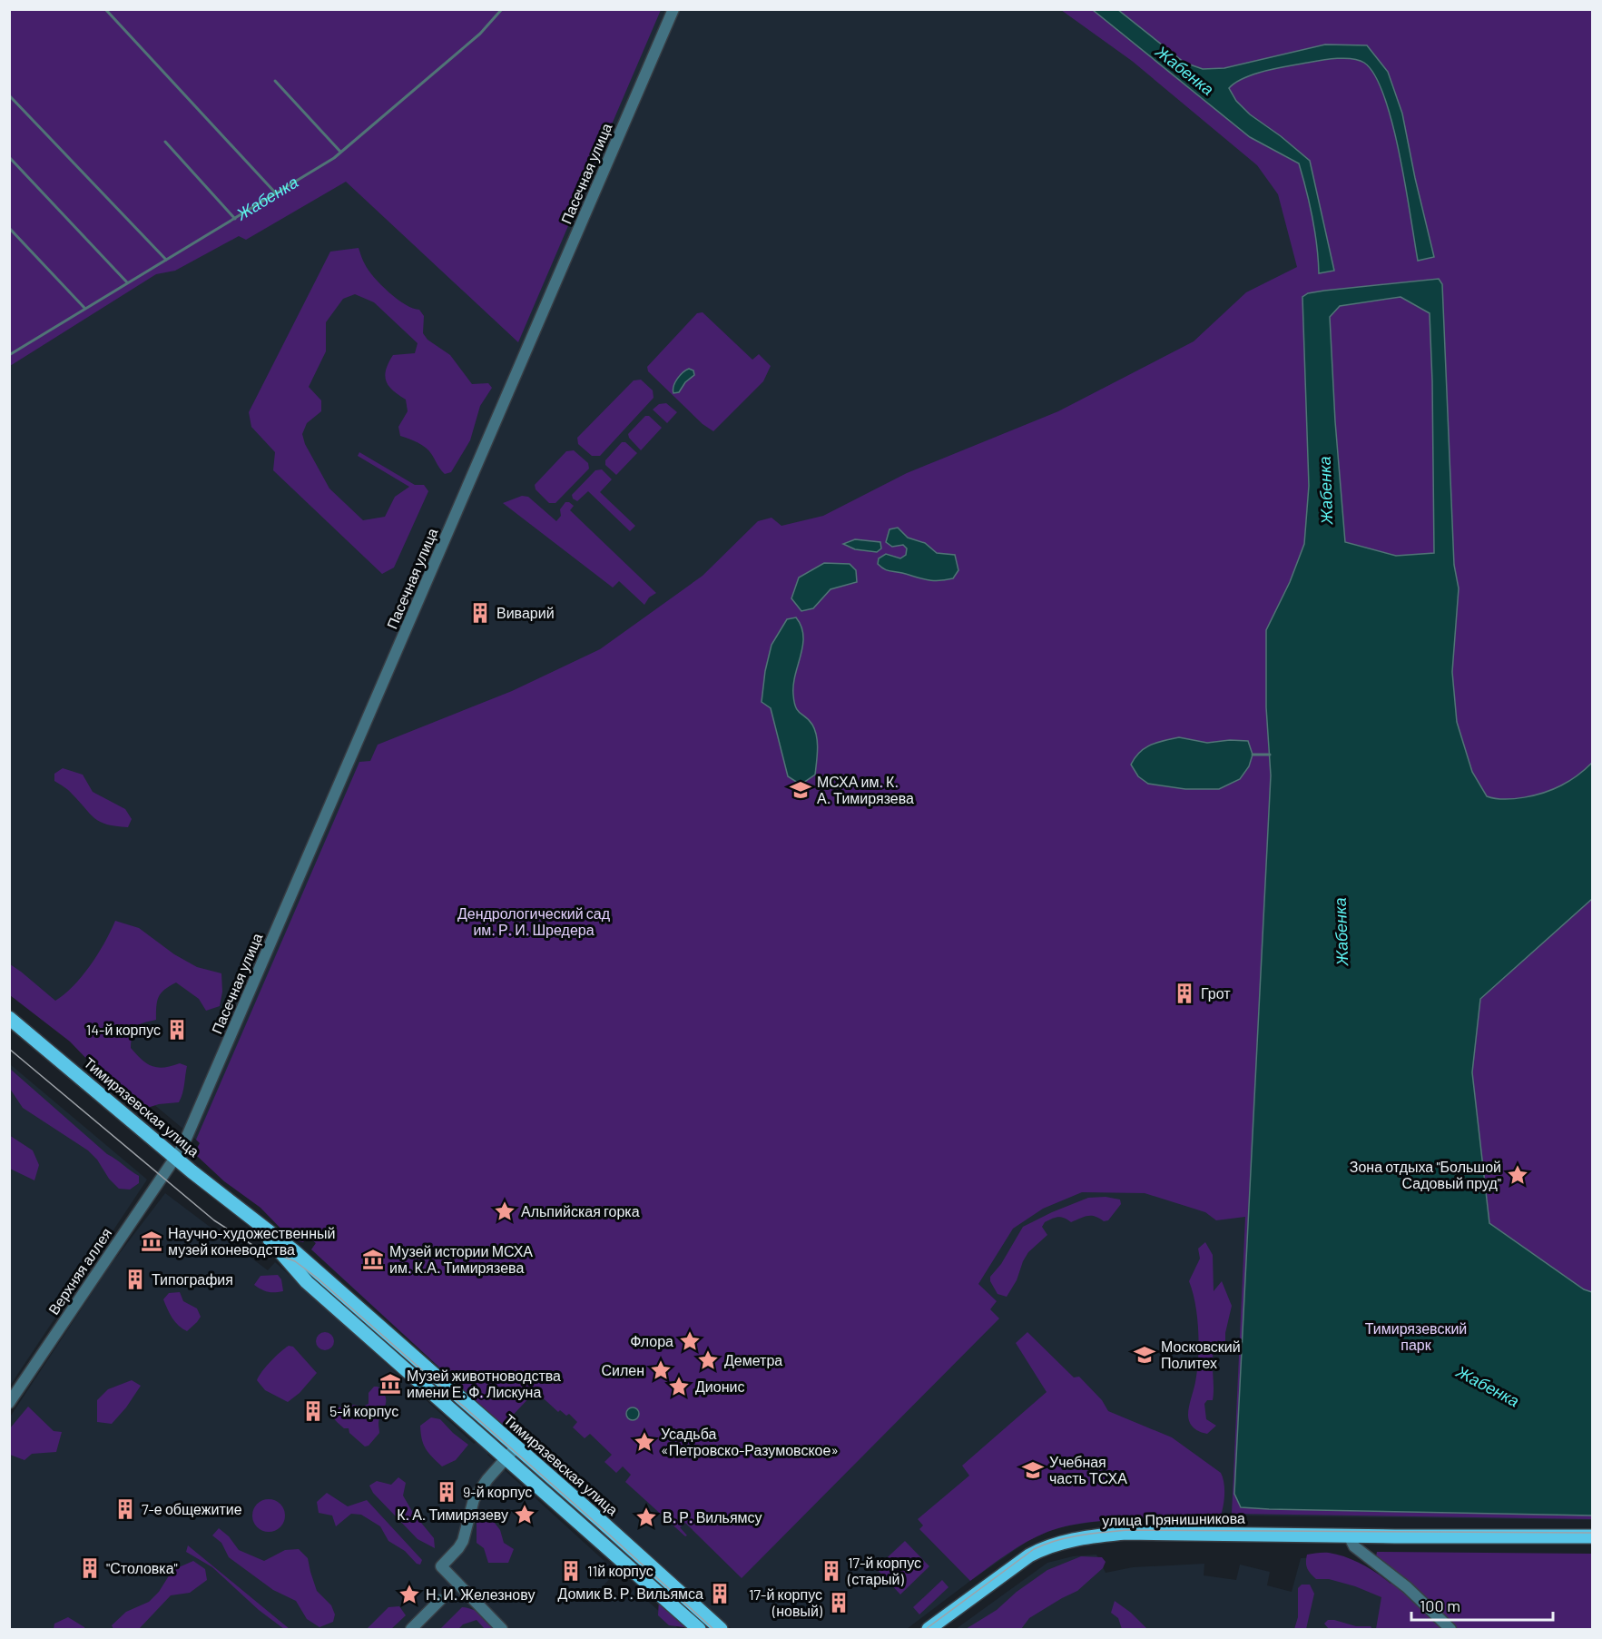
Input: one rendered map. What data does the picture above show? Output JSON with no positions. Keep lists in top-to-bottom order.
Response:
{
  "streets": {
    "main road": ["Тимирязевская улица", "улица Прянишникова"],
    "street": ["Пасечная улица", "Верхняя аллея"]
  },
  "crossings": [
    ["Пасечная улица", "Тимирязевская улица"],
    ["Пасечная улица", "Верхняя аллея"],
    ["Тимирязевская улица", "Верхняя аллея"]
  ],
  "water": ["Жабенка"],
  "parks": ["Дендрологический сад им. Р. И. Шредера", "Тимирязевский парк"],
  "places": {
    "building": [
      "Виварий",
      "Грот",
      "14-й корпус",
      "Типография",
      "5-й корпус",
      "9-й корпус",
      "7-е общежитие",
      "\"Столовка\"",
      "11й корпус",
      "17-й корпус (старый)",
      "Домик В. Р. Вильямса",
      "17-й корпус (новый)"
    ],
    "school or university": ["МСХА им. К. А. Тимирязева", "Московский Политех", "Учебная часть ТСХА"],
    "place": [
      "Зона отдыха \"Большой Садовый пруд\"",
      "Альпийская горка",
      "Флора",
      "Деметра",
      "Силен",
      "Дионис",
      "Усадьба «Петровско-Разумовское»",
      "К. А. Тимирязеву",
      "В. Р. Вильямсу",
      "Н. И. Железнову"
    ],
    "museum": ["Научно-художественный музей коневодства", "Музей истории МСХА им. К.А. Тимирязева", "Музей животноводства имени Е. Ф. Лискуна"]
  },
  "scale_bar": "100 m"
}
